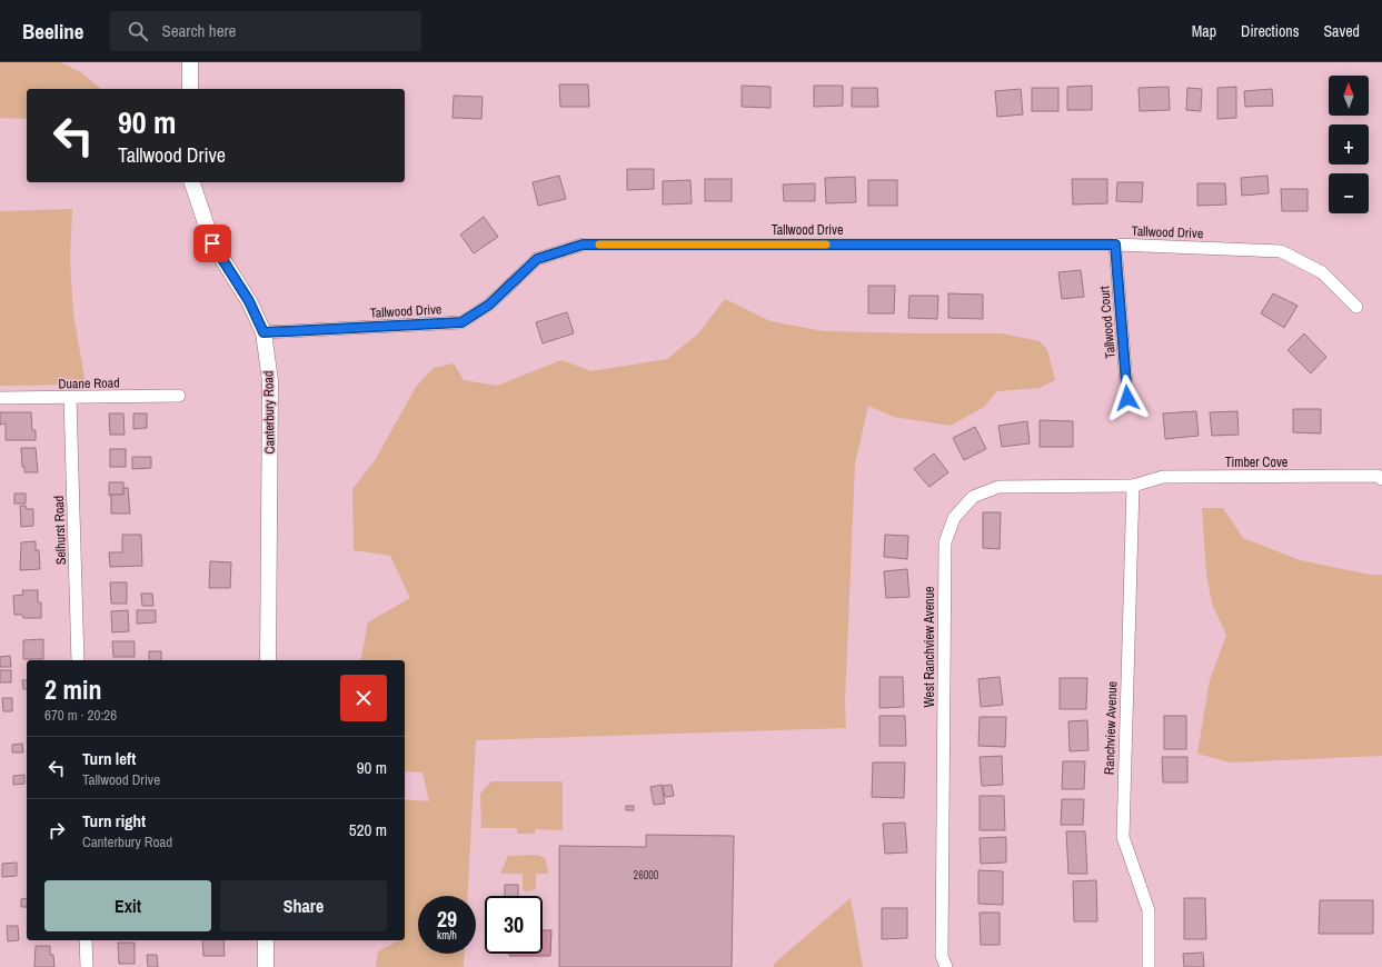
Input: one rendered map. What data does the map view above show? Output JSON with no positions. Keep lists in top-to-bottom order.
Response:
{
  "streets": {
    "street": [
      "Tallwood Drive",
      "Tallwood Court",
      "Duane Road",
      "Canterbury Road",
      "Timber Cove",
      "Selhurst Road",
      "West Ranchview Avenue",
      "Ranchview Avenue"
    ]
  },
  "crossings": [
    ["Tallwood Drive", "Tallwood Court"],
    ["Tallwood Drive", "Canterbury Road"],
    ["Duane Road", "Selhurst Road"],
    ["Timber Cove", "West Ranchview Avenue"],
    ["Timber Cove", "Ranchview Avenue"],
    ["West Ranchview Avenue", "Ranchview Avenue"]
  ],
  "house_numbers": ["26000"],
  "north": "top",
  "page": {
    "header": "Beeline",
    "search": "Search here",
    "nav": ["Map", "Directions", "Saved"],
    "map_buttons": ["+", "−"],
    "turn": ["90 m", "Tallwood Drive"],
    "heading": ["2 min", "670 m · 20:26"],
    "list": [
      {
        "name": "Turn left",
        "note": "Tallwood Drive",
        "value": "90 m"
      },
      {
        "name": "Turn right",
        "note": "Canterbury Road",
        "value": "520 m"
      }
    ],
    "buttons": ["Exit", "Share"],
    "speed": "29 km/h",
    "limit": "30"
  }
}
